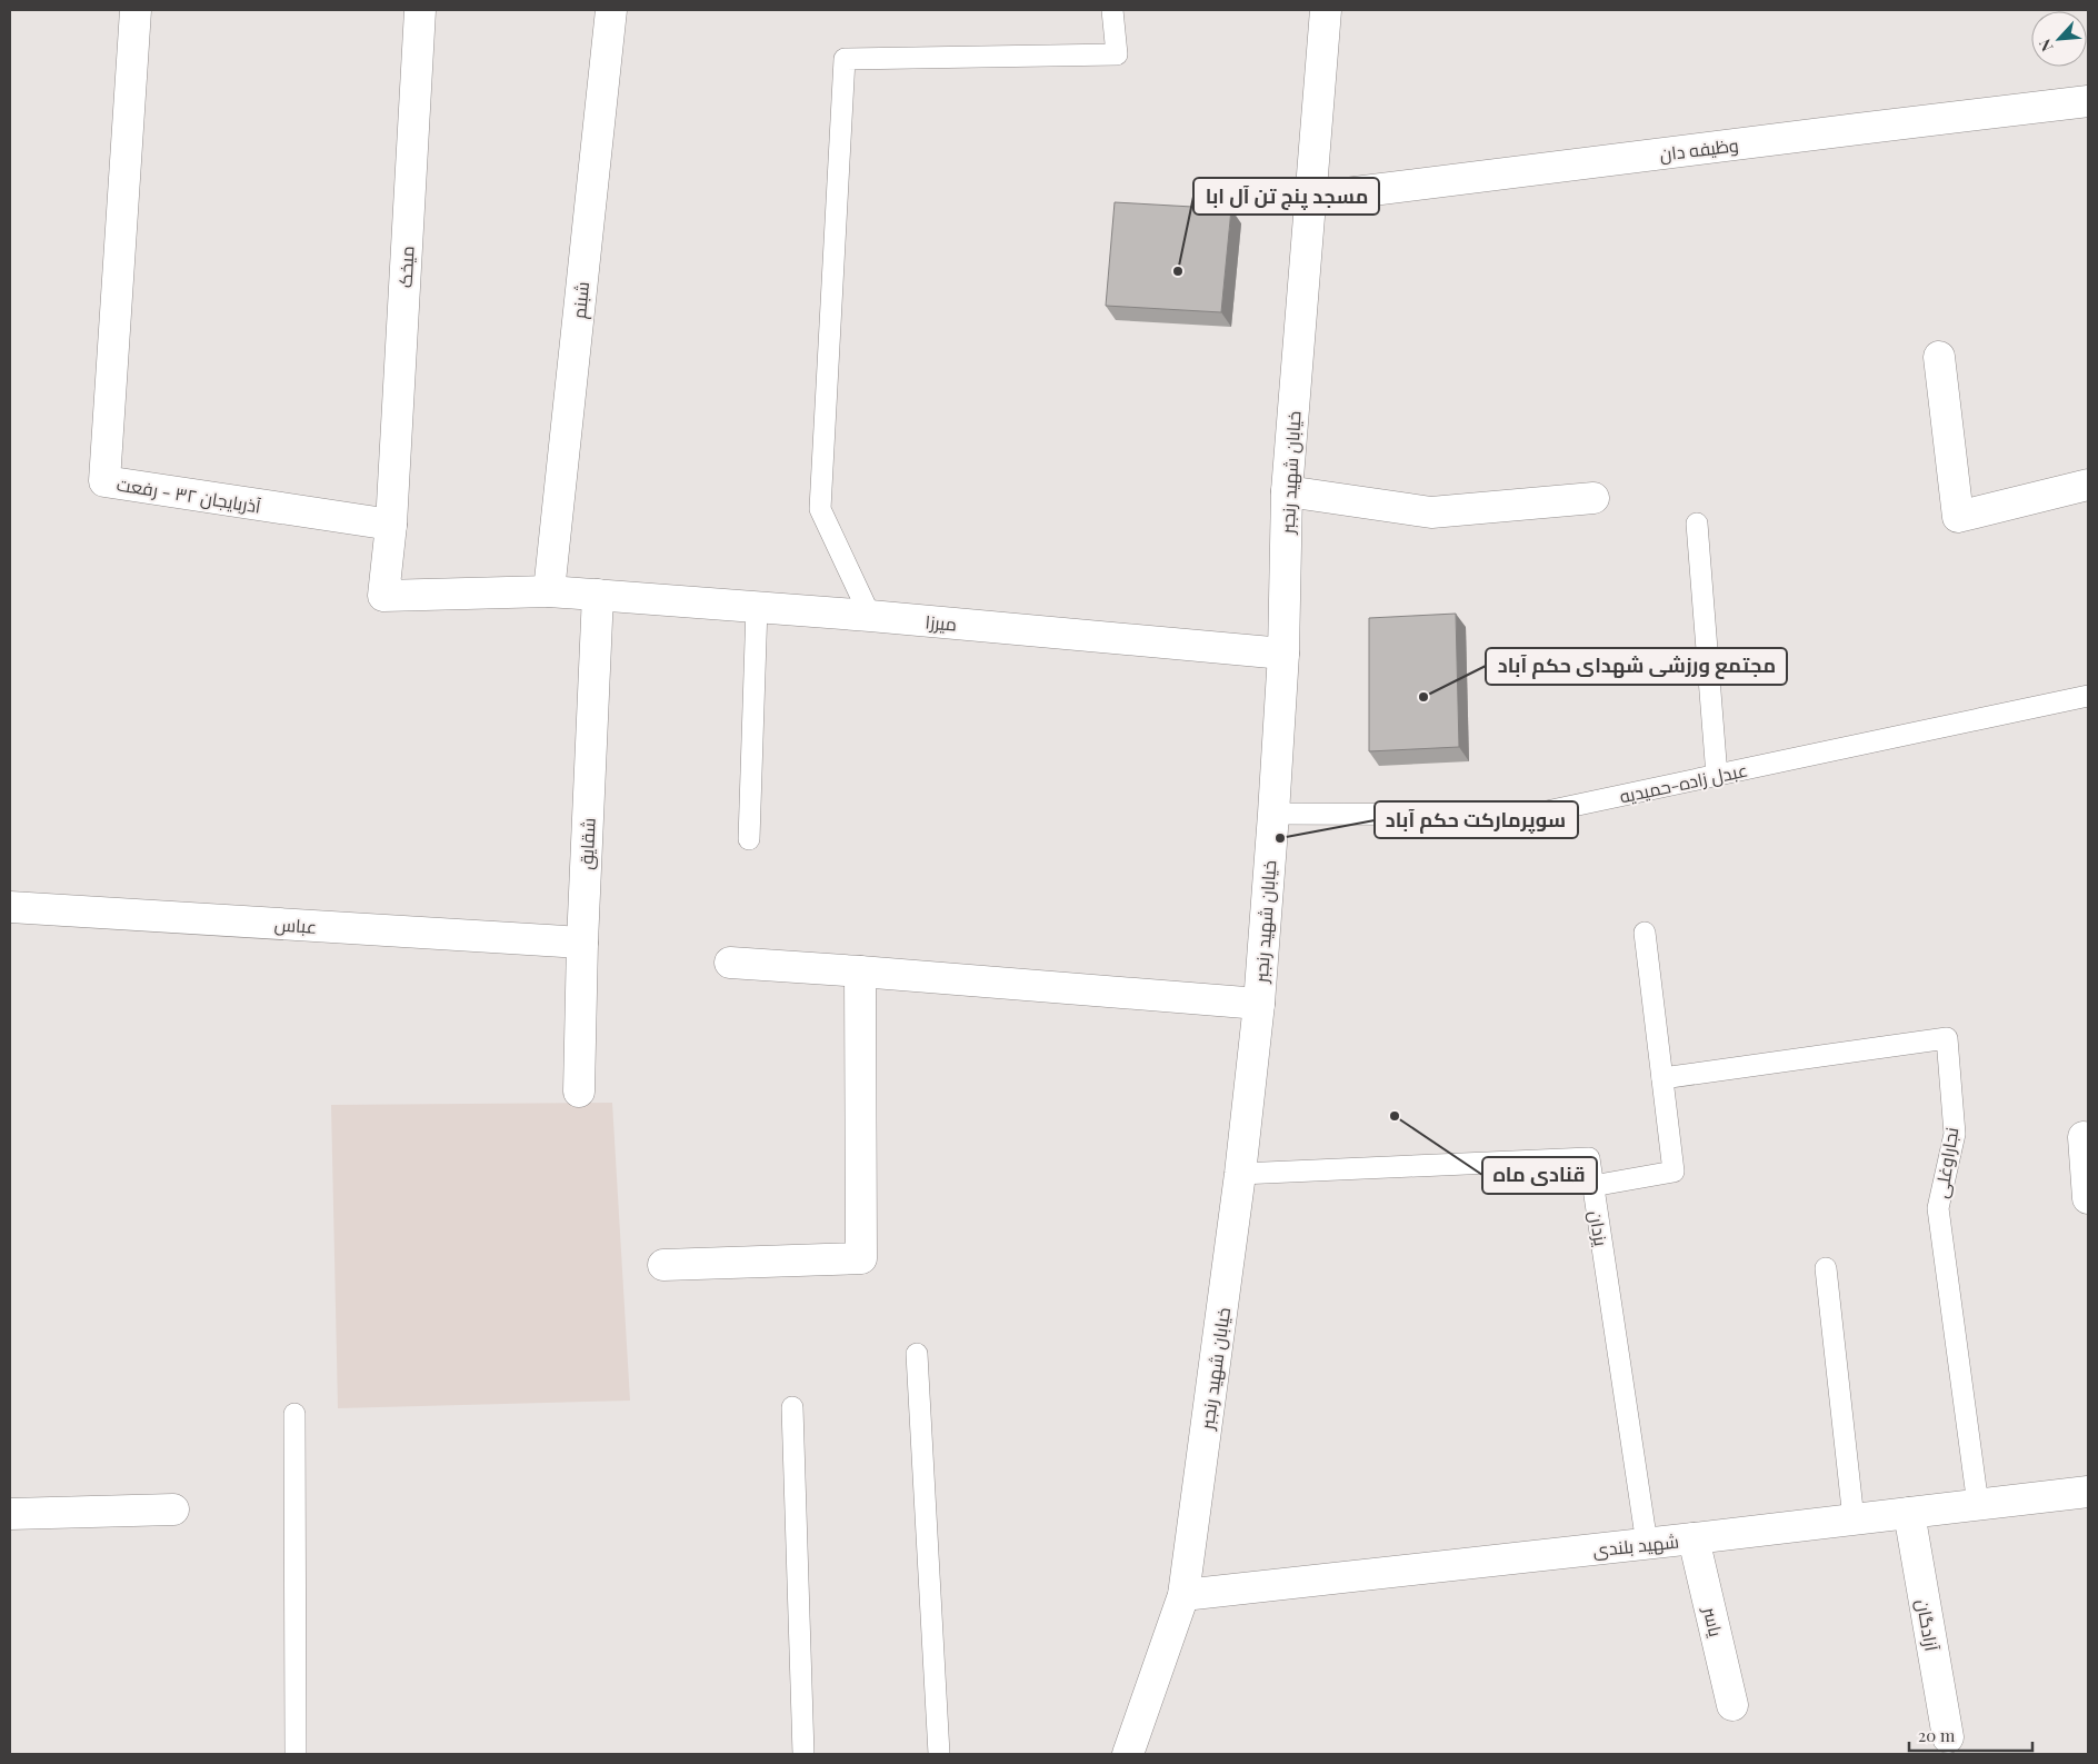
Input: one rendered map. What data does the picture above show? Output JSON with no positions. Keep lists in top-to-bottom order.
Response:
{
  "streets": {
    "street": [
      "وظیفه دان",
      "میخک",
      "شبنم",
      "خیابان شهید رنجبر",
      "آذربایجان ۳۲ - رفعت",
      "میرزا",
      "شقایق",
      "عباس",
      "شهید بلندی",
      "یاسر",
      "آزادگان"
    ],
    "lane": ["عبدل زاده-حمیدیه", "نجاراوغلی", "یزدان"]
  },
  "crossings": [
    ["وظیفه دان", "خیابان شهید رنجبر"],
    ["میخک", "آذربایجان ۳۲ - رفعت"],
    ["خیابان شهید رنجبر", "میرزا"],
    ["خیابان شهید رنجبر", "عبدل زاده-حمیدیه"],
    ["خیابان شهید رنجبر", "یزدان"],
    ["خیابان شهید رنجبر", "شهید بلندی"],
    ["میرزا", "شقایق"],
    ["شقایق", "عباس"],
    ["نجاراوغلی", "شهید بلندی"],
    ["یزدان", "شهید بلندی"],
    ["شهید بلندی", "یاسر"],
    ["شهید بلندی", "آزادگان"]
  ],
  "places": [
    "مسجد پنج تن آل ابا",
    "مجتمع ورزشی شهدای حکم آباد",
    "سوپرمارکت حکم آباد",
    "قنادی ماه"
  ],
  "scale_bar": "20 m",
  "north": "bottom left"
}
